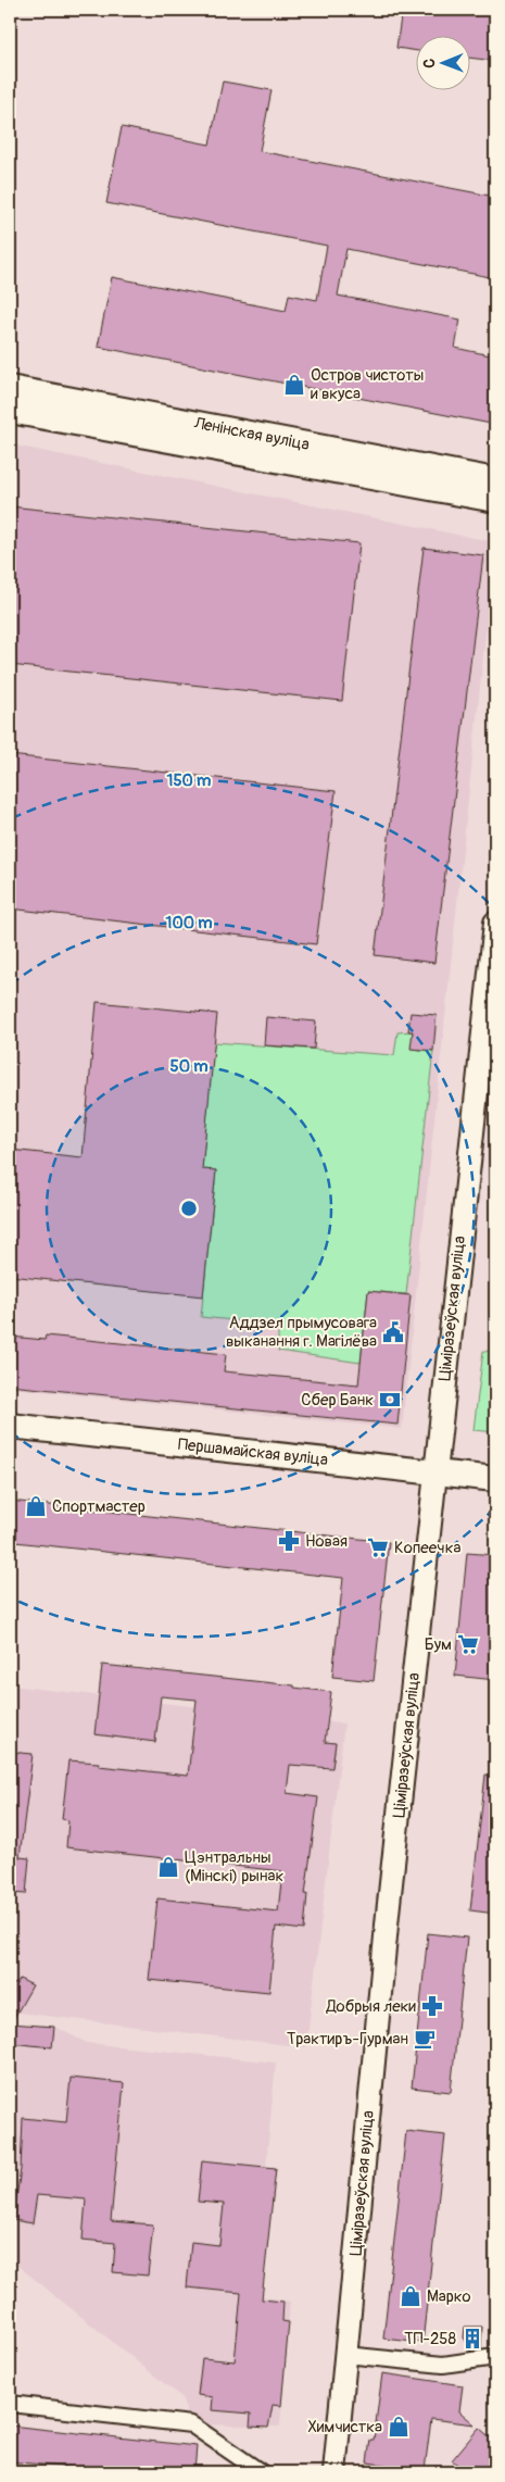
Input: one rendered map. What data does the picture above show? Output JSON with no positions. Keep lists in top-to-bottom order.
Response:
{
  "streets": {
    "main road": ["Ленінская вуліца", "Ціміразеўская вуліца", "Першамайская вуліца"]
  },
  "crossings": [
    ["Ціміразеўская вуліца", "Першамайская вуліца"]
  ],
  "places": {
    "shop": [
      "Остров чистоты и вкуса",
      "Спортмастер",
      "Цэнтральны (Мінскі) рынак",
      "Марко",
      "Химчистка"
    ],
    "public building": ["Аддзел прымусовага выканання г. Магілёва"],
    "bank": ["Сбер Банк"],
    "pharmacy": ["Новая", "Добрыя леки"],
    "supermarket": ["Копеечка", "Бум"],
    "cafe": ["Трактиръ-Гурман"],
    "building": ["ТП-258"]
  },
  "north": "left",
  "rings": ["150 m", "100 m", "50 m"]
}
